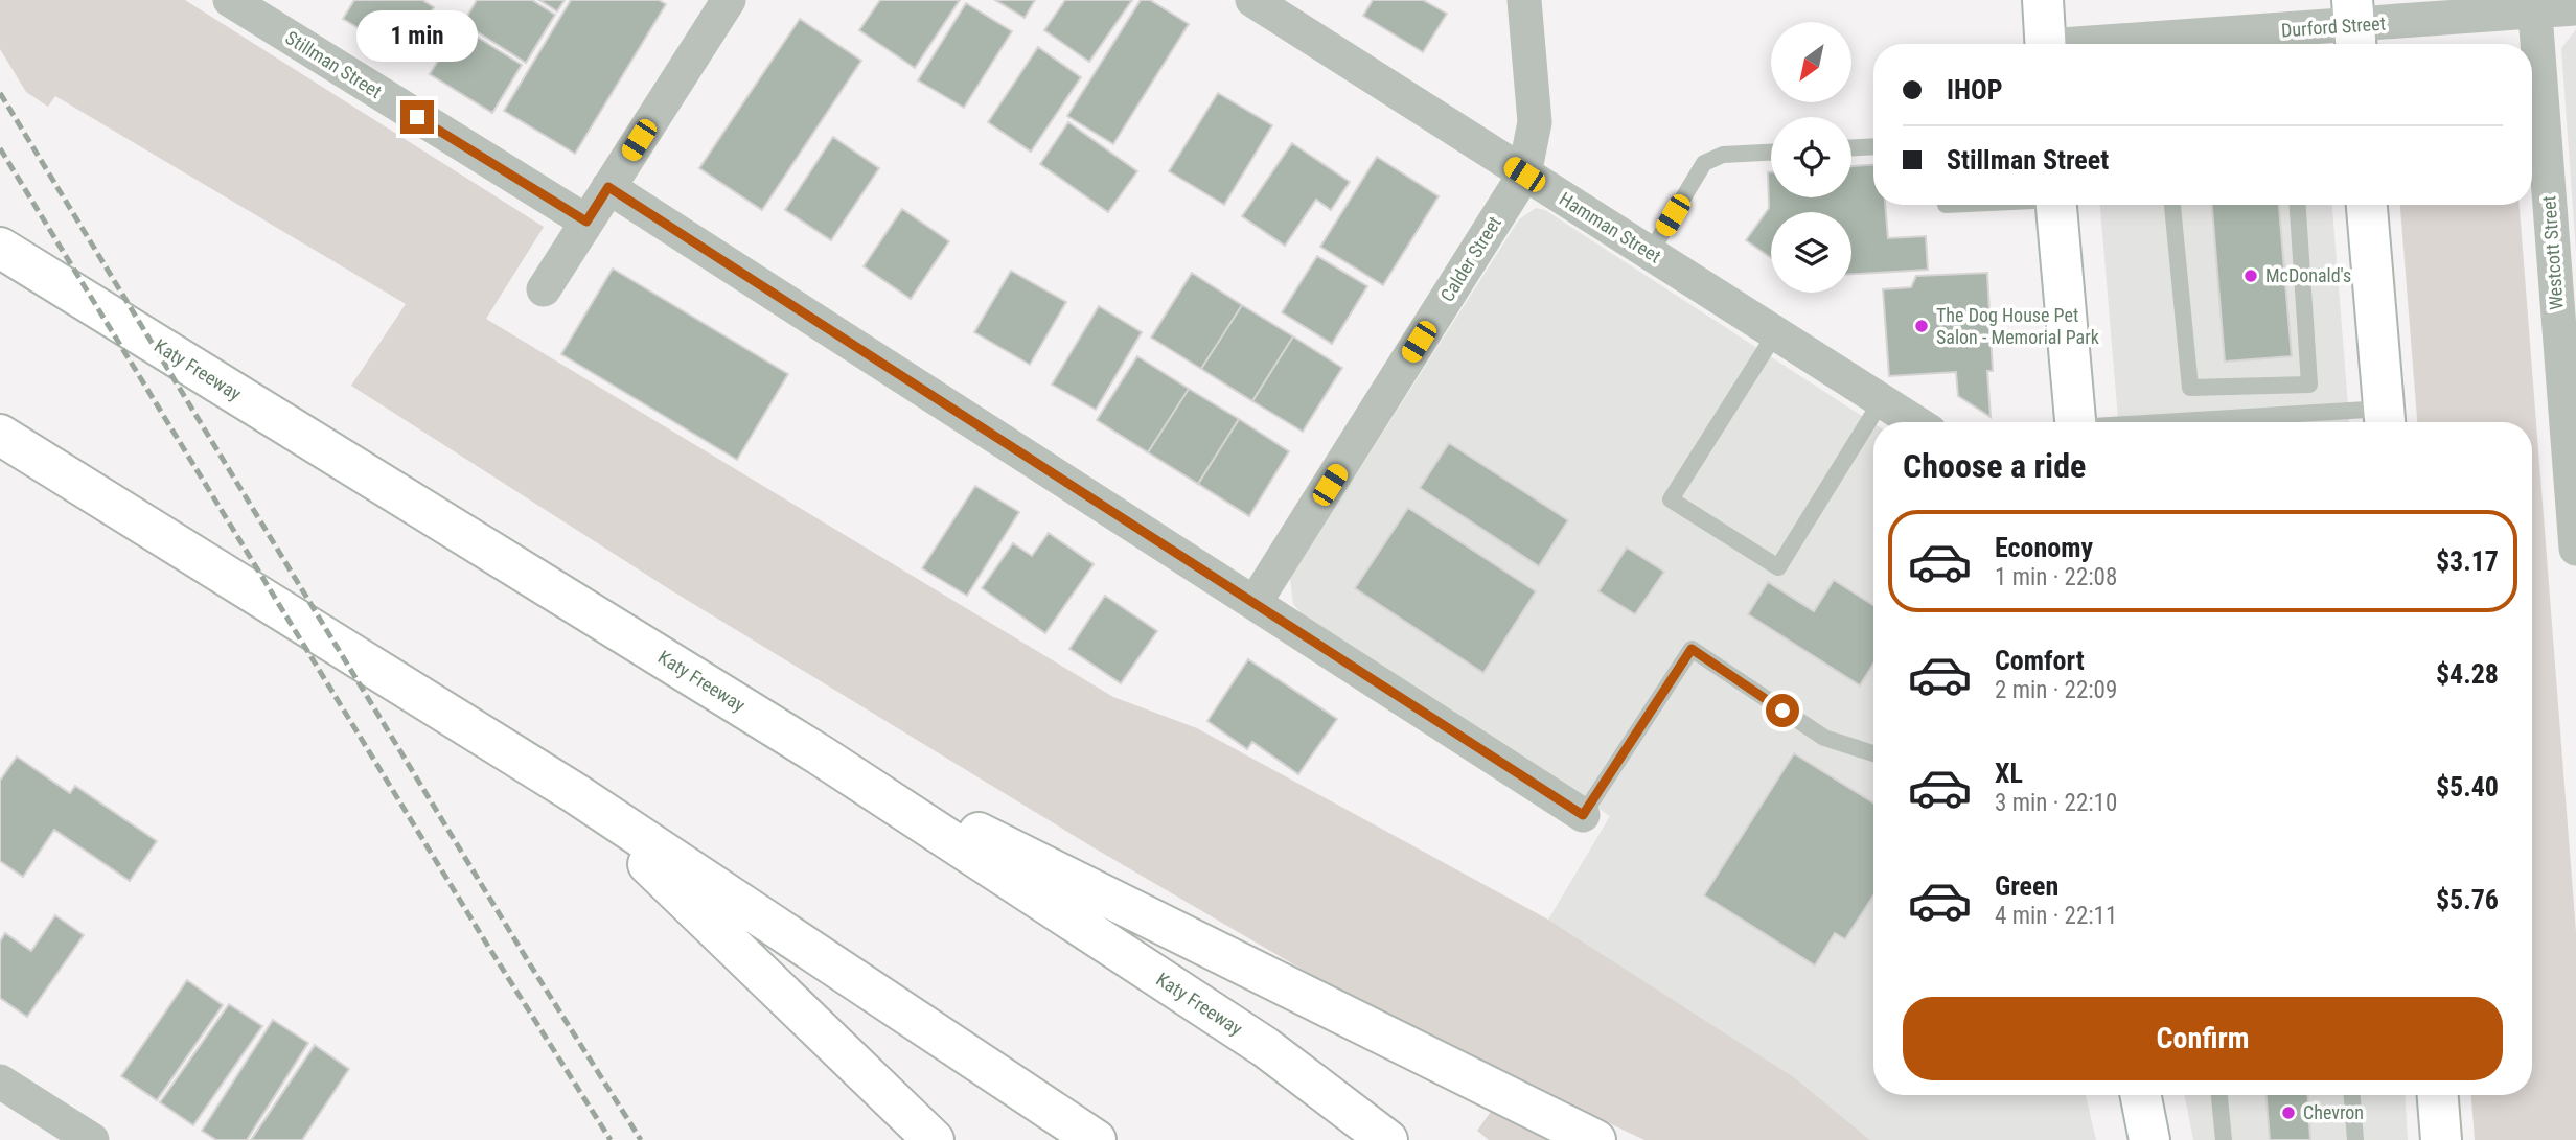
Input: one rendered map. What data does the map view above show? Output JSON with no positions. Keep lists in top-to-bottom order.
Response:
{
  "streets": {
    "main road": ["Katy Freeway"],
    "street": [
      "Durford Street",
      "Stillman Street",
      "Hamman Street",
      "Westcott Street",
      "Calder Street"
    ]
  },
  "crossings": [
    ["Durford Street", "Westcott Street"],
    ["Hamman Street", "Calder Street"]
  ],
  "places": ["McDonald's", "The Dog House Pet Salon - Memorial Park", "Chevron"],
  "north": "bottom left",
  "page": {
    "bubble": "1 min",
    "banner": ["IHOP", "Stillman Street"],
    "heading": "Choose a ride",
    "list": [
      {
        "name": "Economy",
        "note": "1 min · 22:08",
        "value": "$3.17"
      },
      {
        "name": "Comfort",
        "note": "2 min · 22:09",
        "value": "$4.28"
      },
      {
        "name": "XL",
        "note": "3 min · 22:10",
        "value": "$5.40"
      },
      {
        "name": "Green",
        "note": "4 min · 22:11",
        "value": "$5.76"
      }
    ],
    "buttons": "Confirm"
  }
}
